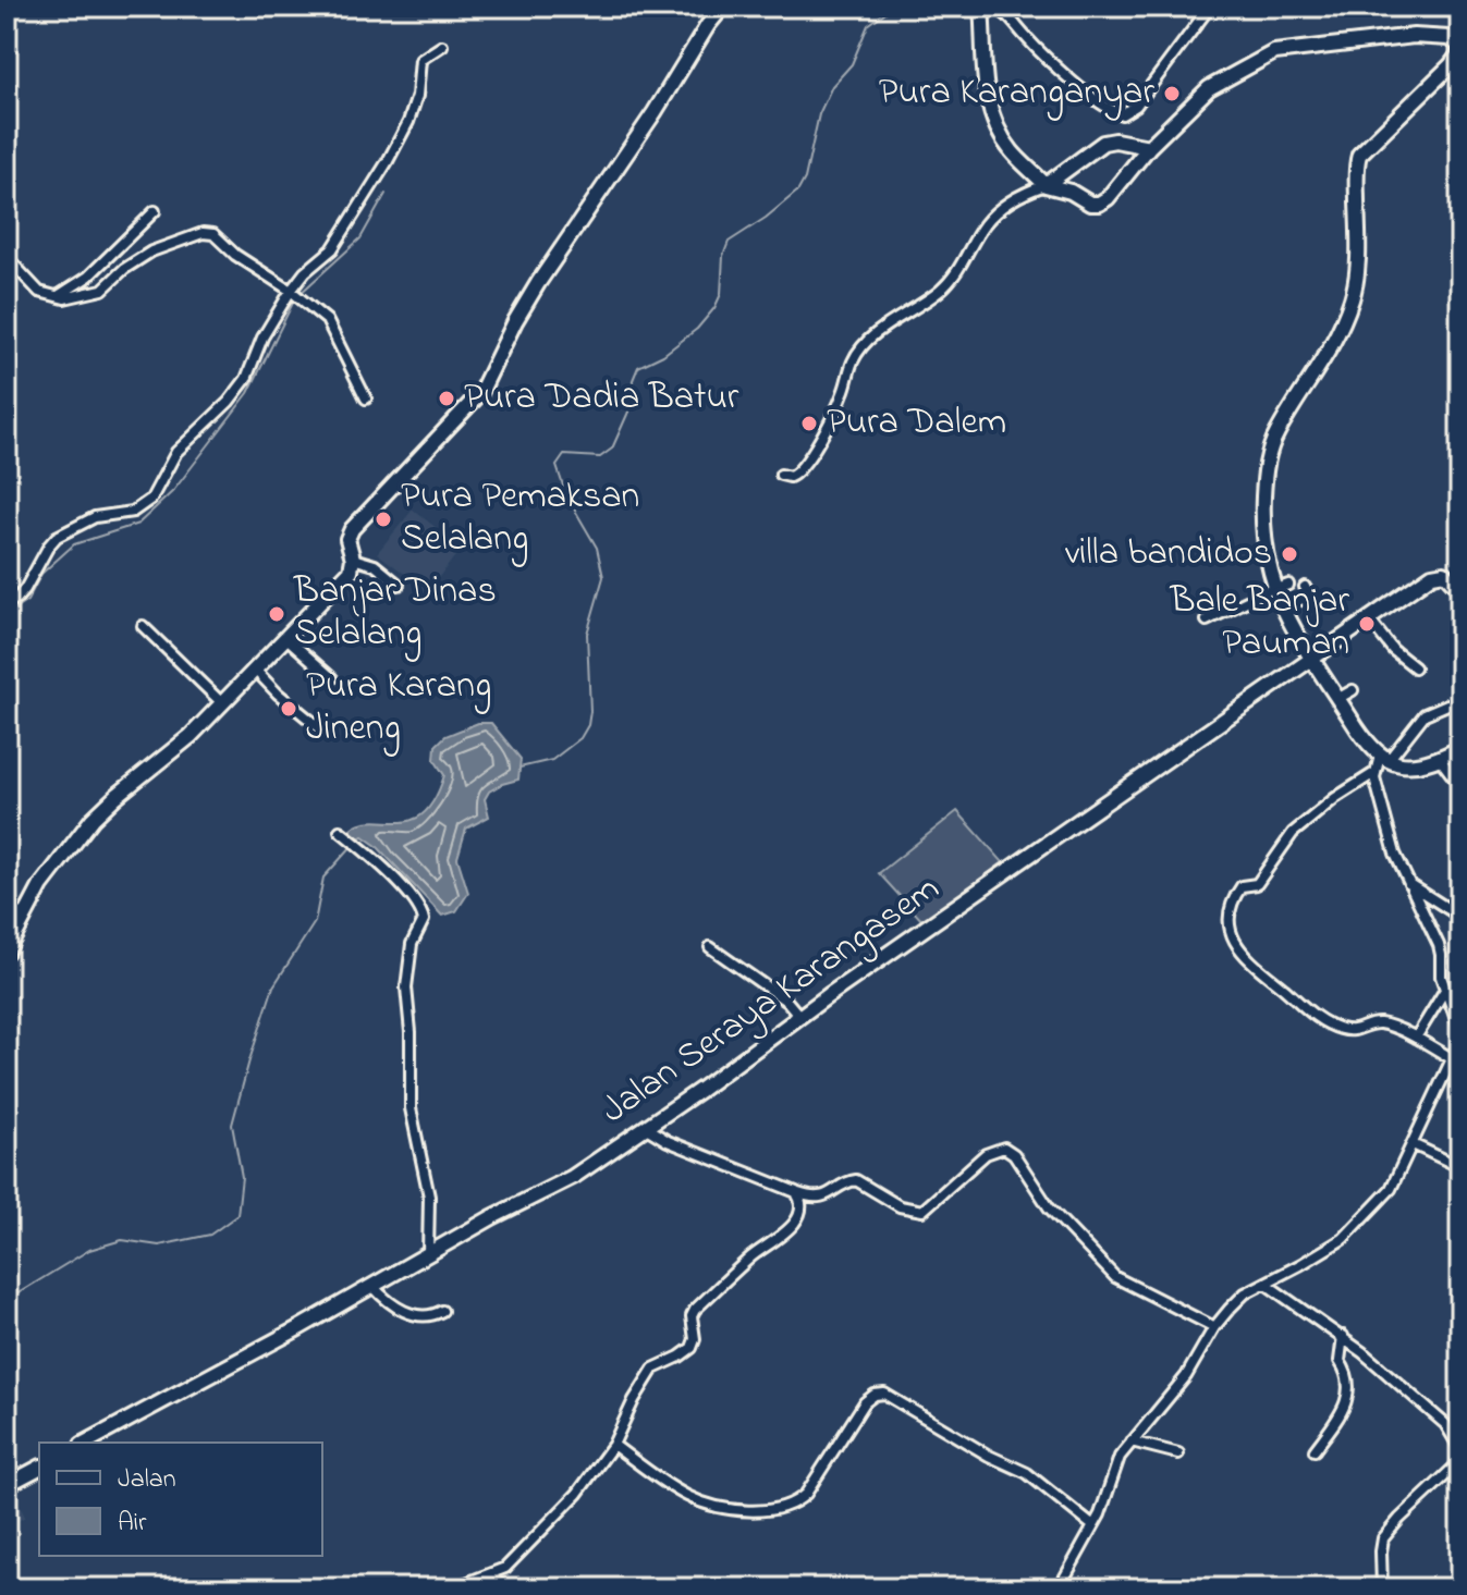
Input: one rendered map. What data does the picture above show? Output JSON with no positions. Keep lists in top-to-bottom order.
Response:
{
  "streets": {
    "street": ["Jalan Seraya Karangasem"]
  },
  "places": [
    "Pura Karanganyar",
    "Pura Dadia Batur",
    "Pura Dalem",
    "Pura Pemaksan Selalang",
    "villa bandidos",
    "Banjar Dinas Selalang",
    "Bale Banjar Pauman",
    "Pura Karang Jineng"
  ],
  "legend": ["Jalan", "Air"]
}
